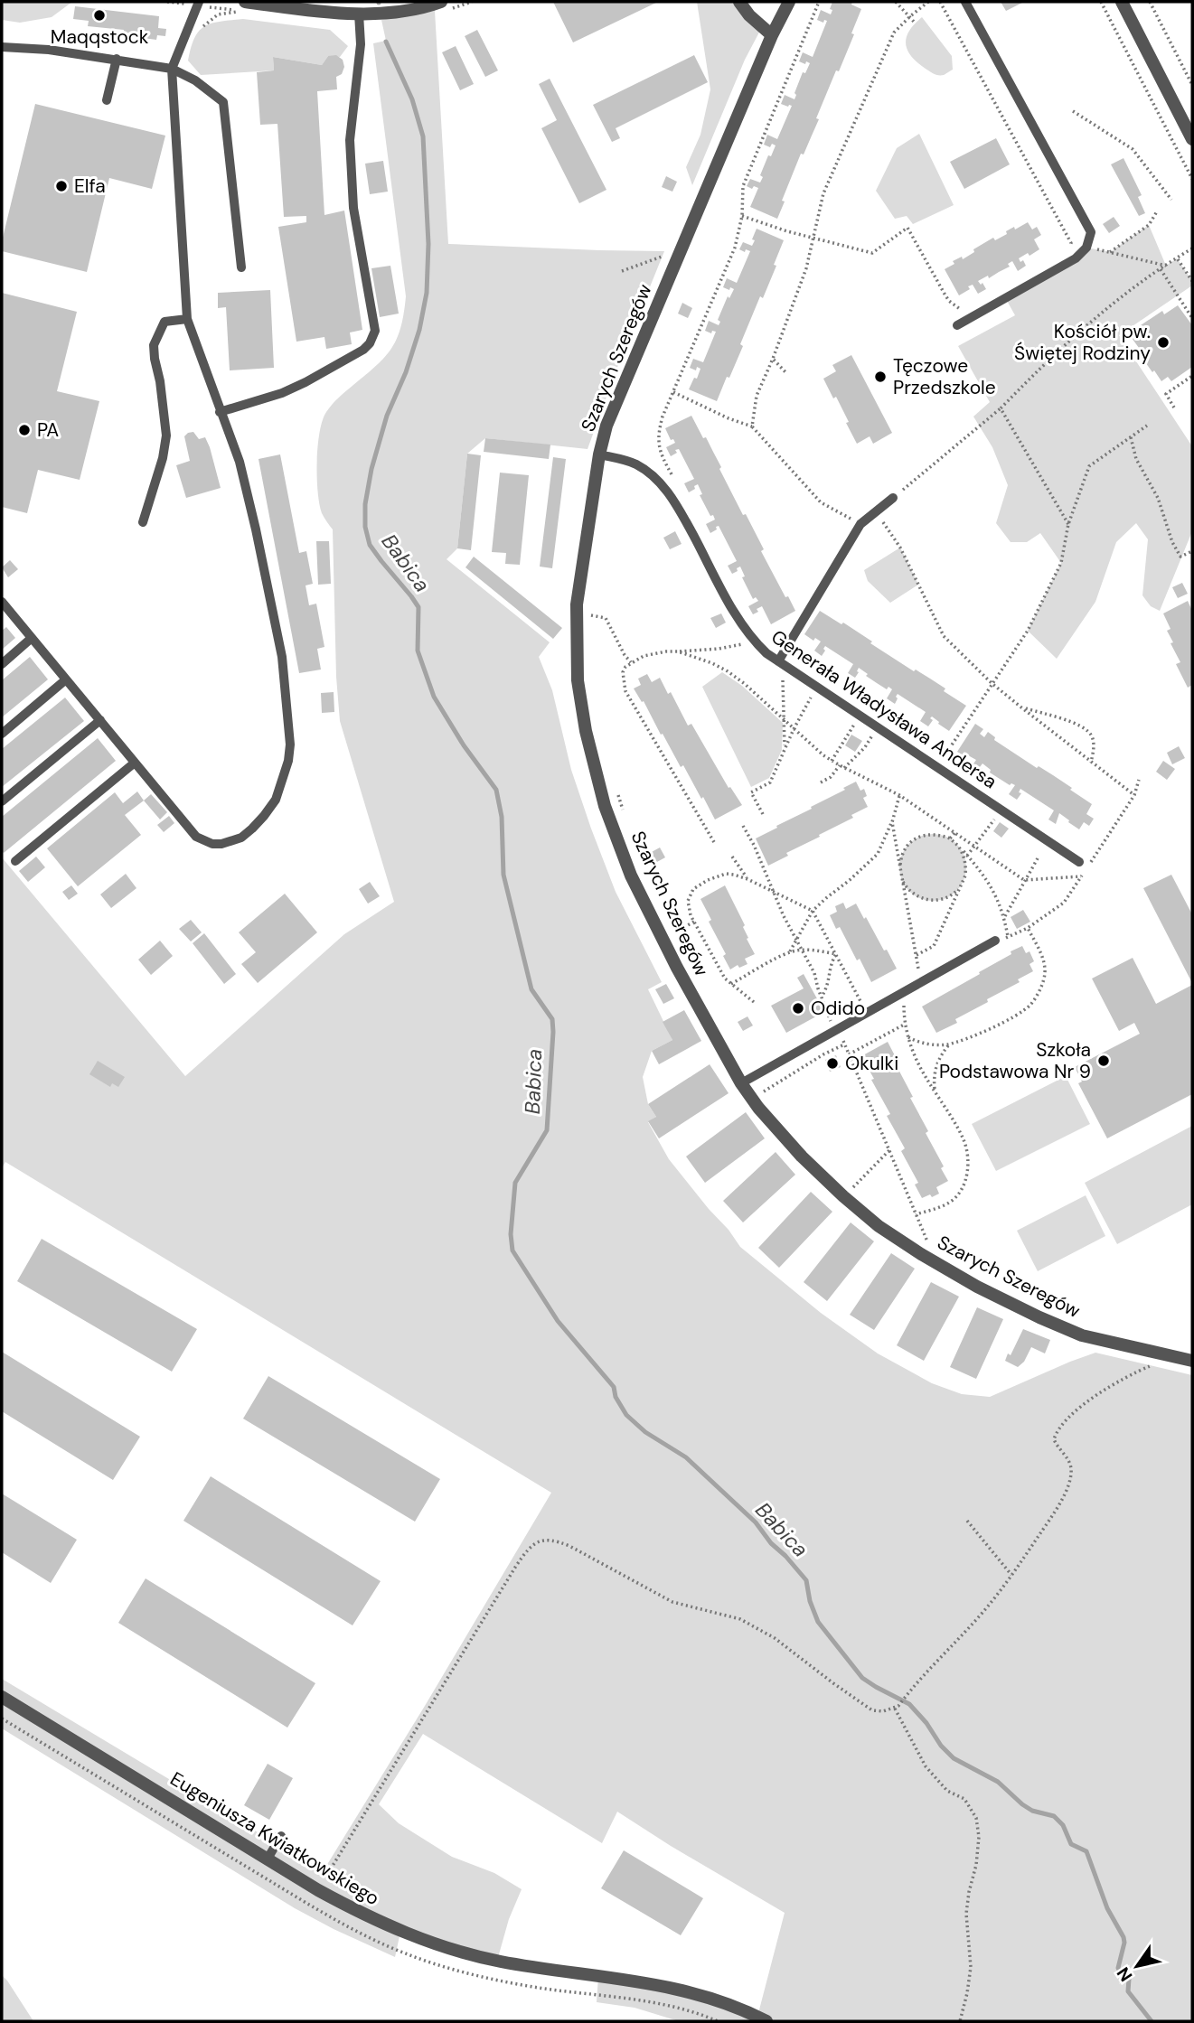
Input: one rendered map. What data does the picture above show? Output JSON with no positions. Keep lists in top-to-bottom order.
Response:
{
  "streets": {
    "street": ["Szarych Szeregów", "Eugeniusza Kwiatkowskiego"],
    "lane": ["Generała Władysława Andersa"]
  },
  "crossings": [
    ["Szarych Szeregów", "Generała Władysława Andersa"]
  ],
  "water": ["Babica"],
  "places": [
    "Maqqstock",
    "Elfa",
    "Kościół pw. Świętej Rodziny",
    "Tęczowe Przedszkole",
    "PA",
    "Odido",
    "Szkoła Podstawowa Nr 9",
    "Okulki"
  ],
  "north": "bottom left"
}
